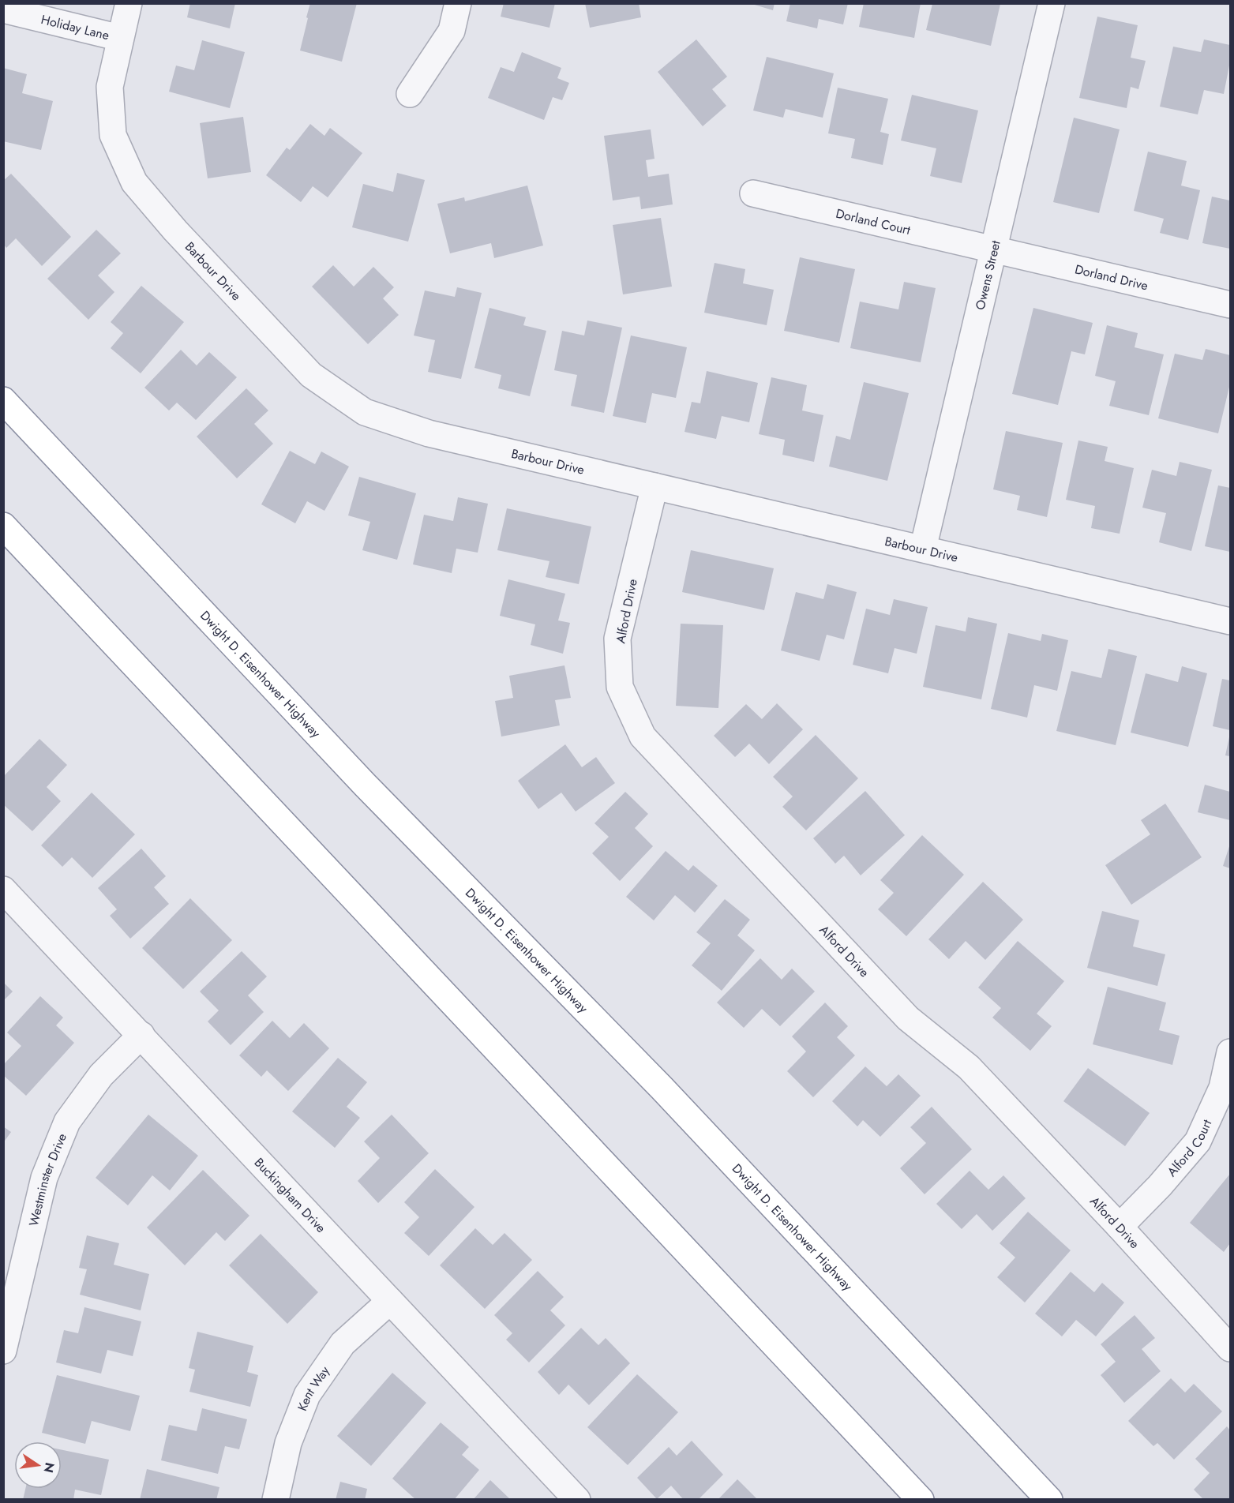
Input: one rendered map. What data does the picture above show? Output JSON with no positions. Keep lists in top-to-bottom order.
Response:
{
  "streets": {
    "highway": ["Dwight D. Eisenhower Highway"],
    "street": [
      "Holiday Lane",
      "Dorland Court",
      "Barbour Drive",
      "Owens Street",
      "Dorland Drive",
      "Alford Drive",
      "Alford Court",
      "Westminster Drive",
      "Buckingham Drive",
      "Kent Way"
    ]
  },
  "crossings": [
    ["Holiday Lane", "Barbour Drive"],
    ["Dorland Court", "Owens Street"],
    ["Dorland Court", "Dorland Drive"],
    ["Barbour Drive", "Owens Street"],
    ["Barbour Drive", "Alford Drive"],
    ["Owens Street", "Dorland Drive"],
    ["Alford Drive", "Alford Court"],
    ["Westminster Drive", "Buckingham Drive"],
    ["Buckingham Drive", "Kent Way"]
  ],
  "north": "right"
}
